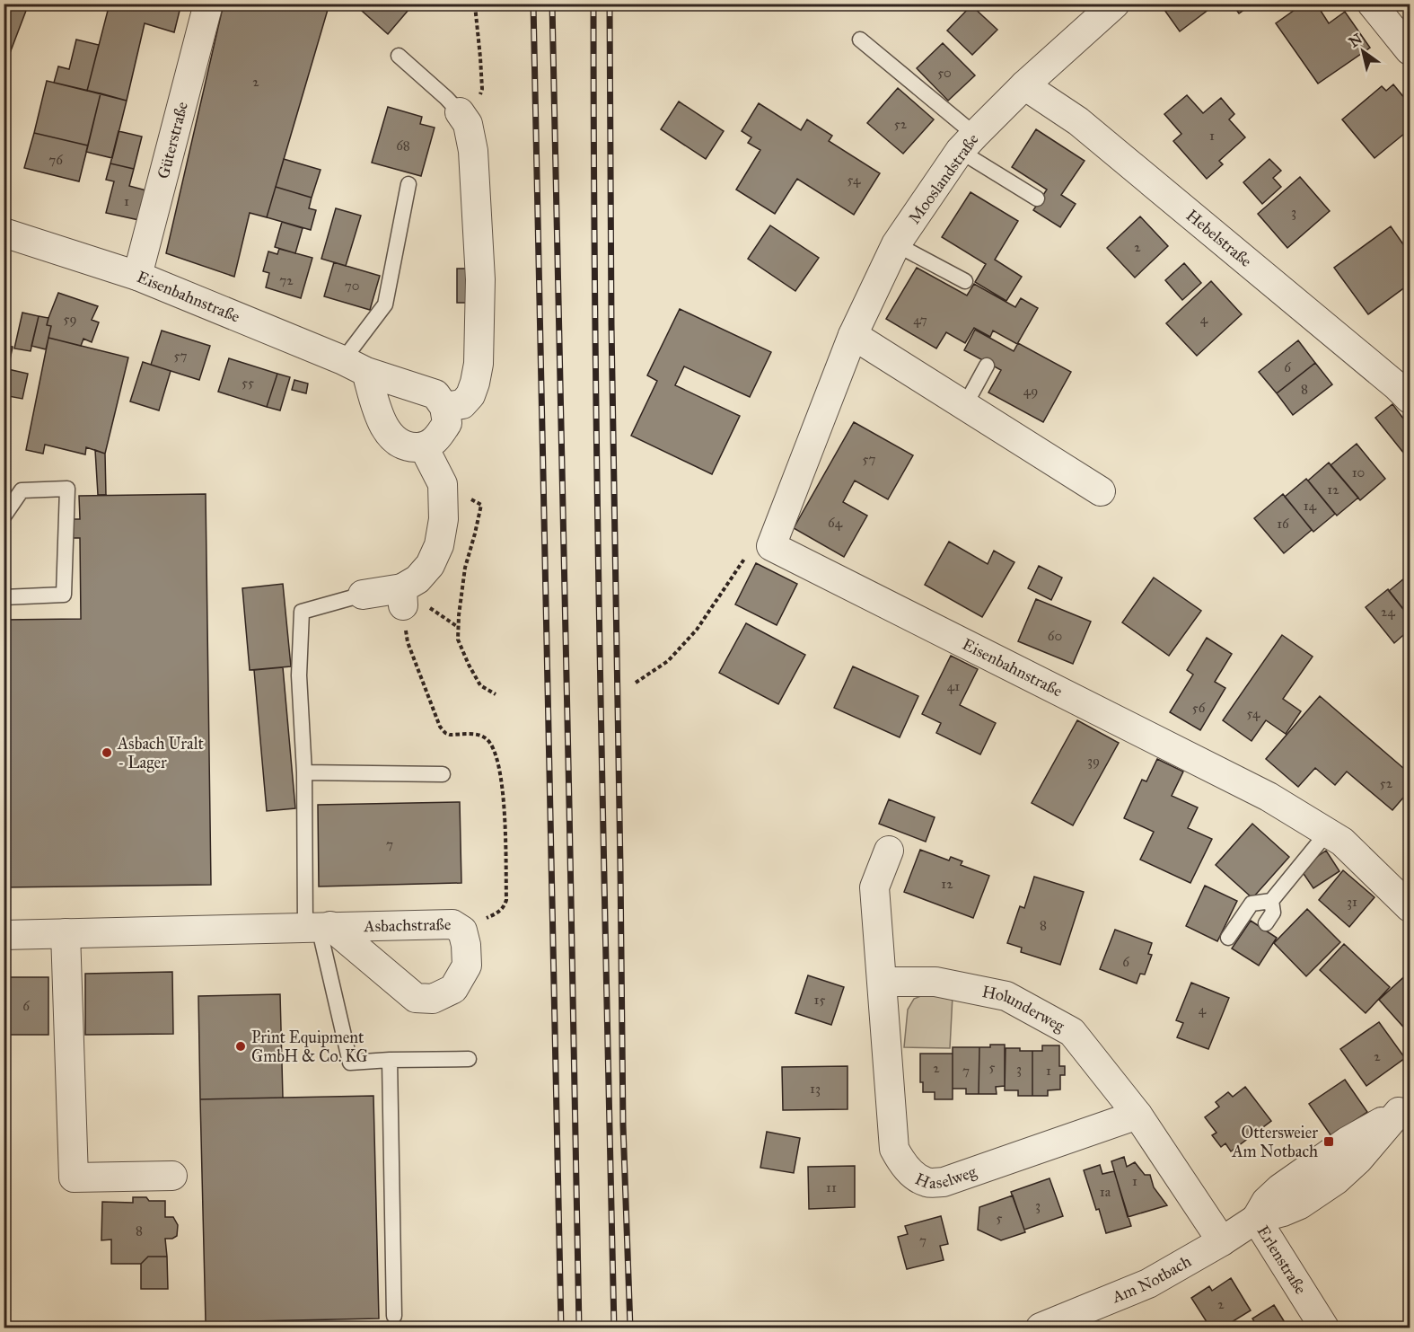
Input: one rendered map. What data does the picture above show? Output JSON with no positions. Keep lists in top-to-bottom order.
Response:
{
  "streets": {
    "street": [
      "Güterstraße",
      "Mooslandstraße",
      "Hebelstraße",
      "Eisenbahnstraße",
      "Asbachstraße",
      "Holunderweg",
      "Haselweg",
      "Erlenstraße",
      "Am Notbach"
    ]
  },
  "crossings": [
    ["Güterstraße", "Eisenbahnstraße"],
    ["Mooslandstraße", "Hebelstraße"],
    ["Mooslandstraße", "Eisenbahnstraße"],
    ["Holunderweg", "Haselweg"],
    ["Holunderweg", "Am Notbach"],
    ["Erlenstraße", "Am Notbach"]
  ],
  "places": {
    "other": ["Asbach Uralt - Lager", "Print Equipment GmbH & Co. KG"],
    "transit": ["Ottersweier Am Notbach"]
  },
  "house_numbers": [
    "50",
    "2",
    "52",
    "1",
    "68",
    "76",
    "54",
    "1",
    "3",
    "2",
    "72",
    "70",
    "59",
    "4",
    "47",
    "57",
    "6",
    "55",
    "8",
    "49",
    "57",
    "10",
    "12",
    "14",
    "64",
    "16",
    "24",
    "60",
    "41",
    "56",
    "54",
    "39",
    "52",
    "7",
    "12",
    "31",
    "8",
    "6",
    "15",
    "6",
    "4",
    "2",
    "5",
    "2",
    "3",
    "7",
    "1",
    "13",
    "1",
    "11",
    "1a",
    "3",
    "5",
    "8",
    "7",
    "2"
  ],
  "north": "top left"
}
